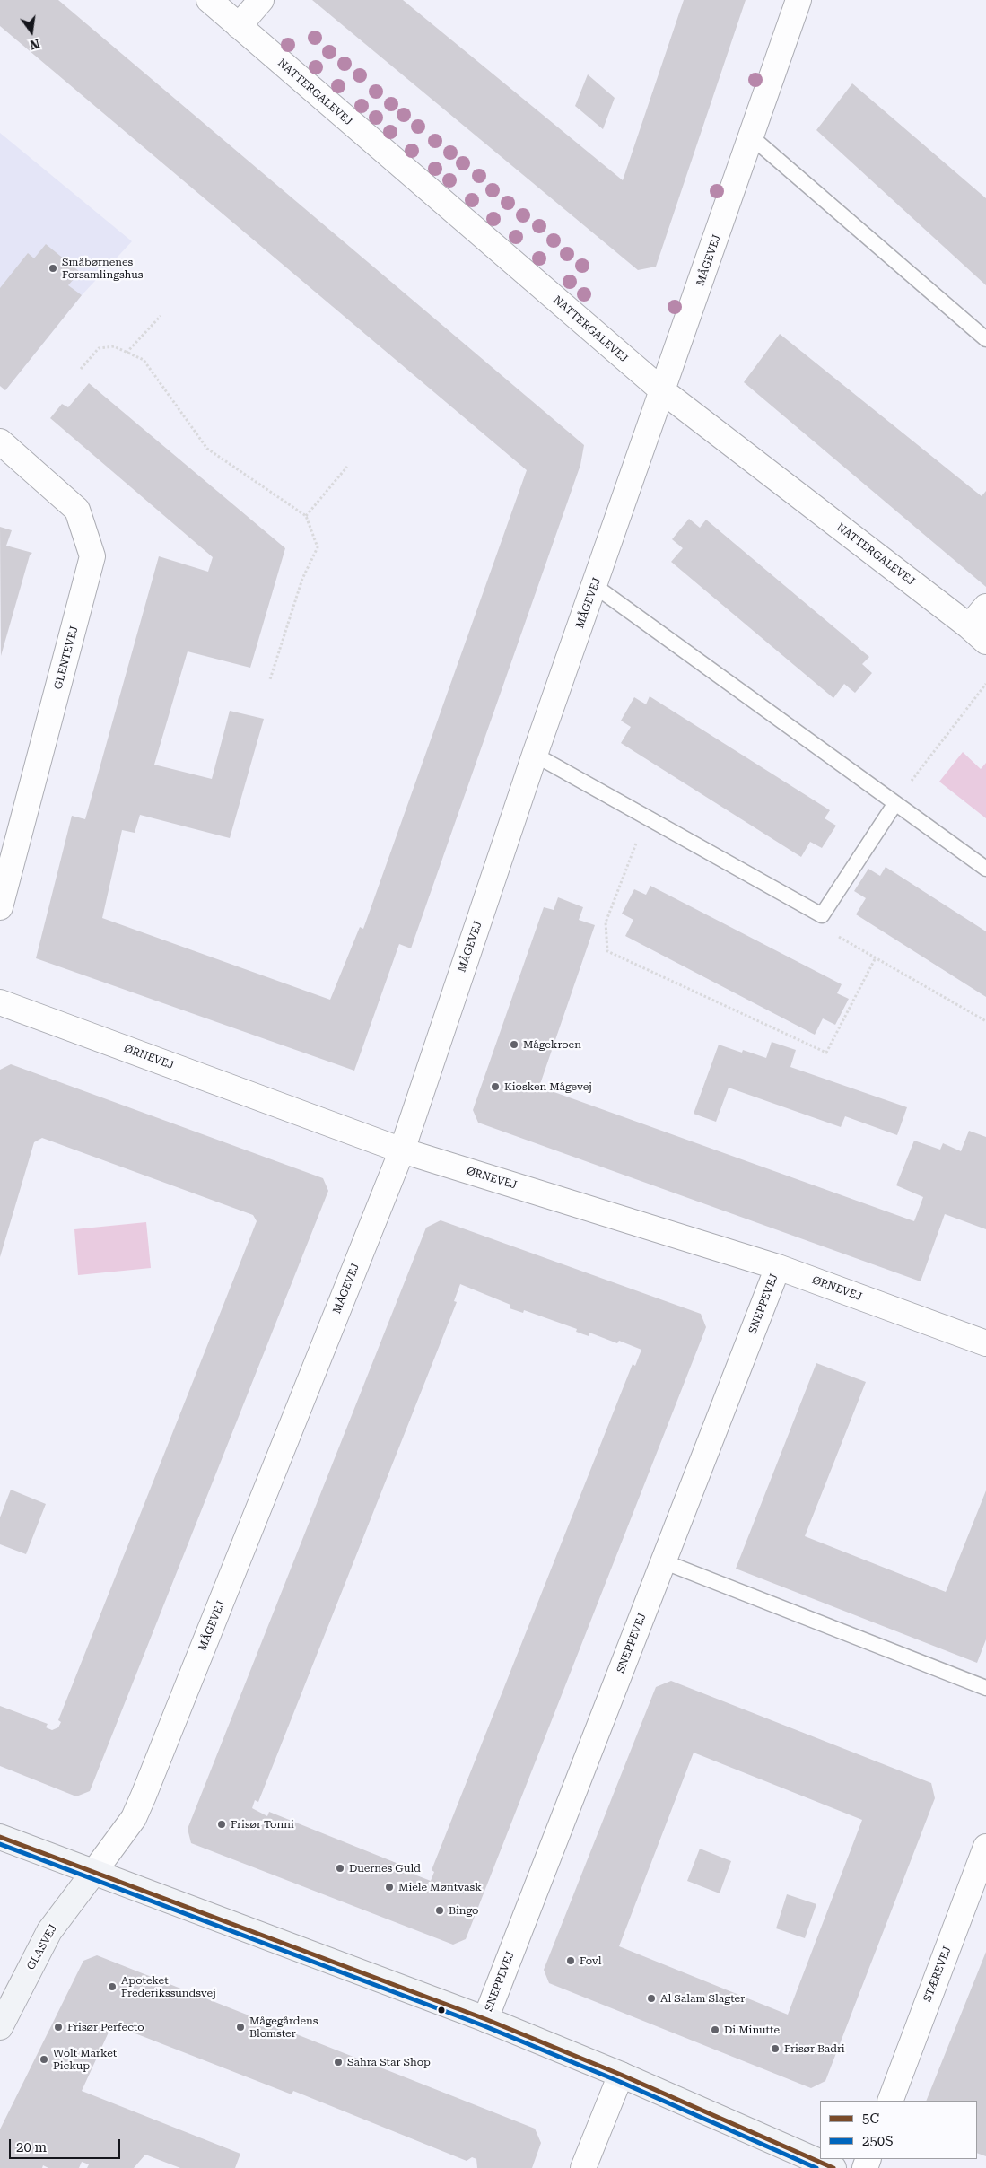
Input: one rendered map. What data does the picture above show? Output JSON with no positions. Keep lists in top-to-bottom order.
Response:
{
  "streets": {
    "street": [
      "NATTERGALEVEJ",
      "MÅGEVEJ",
      "GLENTEVEJ",
      "ØRNEVEJ",
      "SNEPPEVEJ",
      "GLASVEJ",
      "STÆREVEJ"
    ]
  },
  "crossings": [
    ["NATTERGALEVEJ", "MÅGEVEJ"],
    ["MÅGEVEJ", "ØRNEVEJ"],
    ["MÅGEVEJ", "GLASVEJ"],
    ["ØRNEVEJ", "SNEPPEVEJ"]
  ],
  "places": [
    "Småbørnenes Forsamlingshus",
    "Mågekroen",
    "Kiosken Mågevej",
    "Frisør Tonni",
    "Duernes Guld",
    "Miele Møntvask",
    "Bingo",
    "Fovl",
    "Apoteket Frederikssundsvej",
    "Al Salam Slagter",
    "Frisør Perfecto",
    "Mågegårdens Blomster",
    "Di Minutte",
    "Frisør Badri",
    "Wolt Market Pickup",
    "Sahra Star Shop"
  ],
  "lines": ["transit line 5C", "transit line 250S"],
  "legend": ["5C", "250S"],
  "scale_bar": "20 m",
  "north": "bottom"
}
